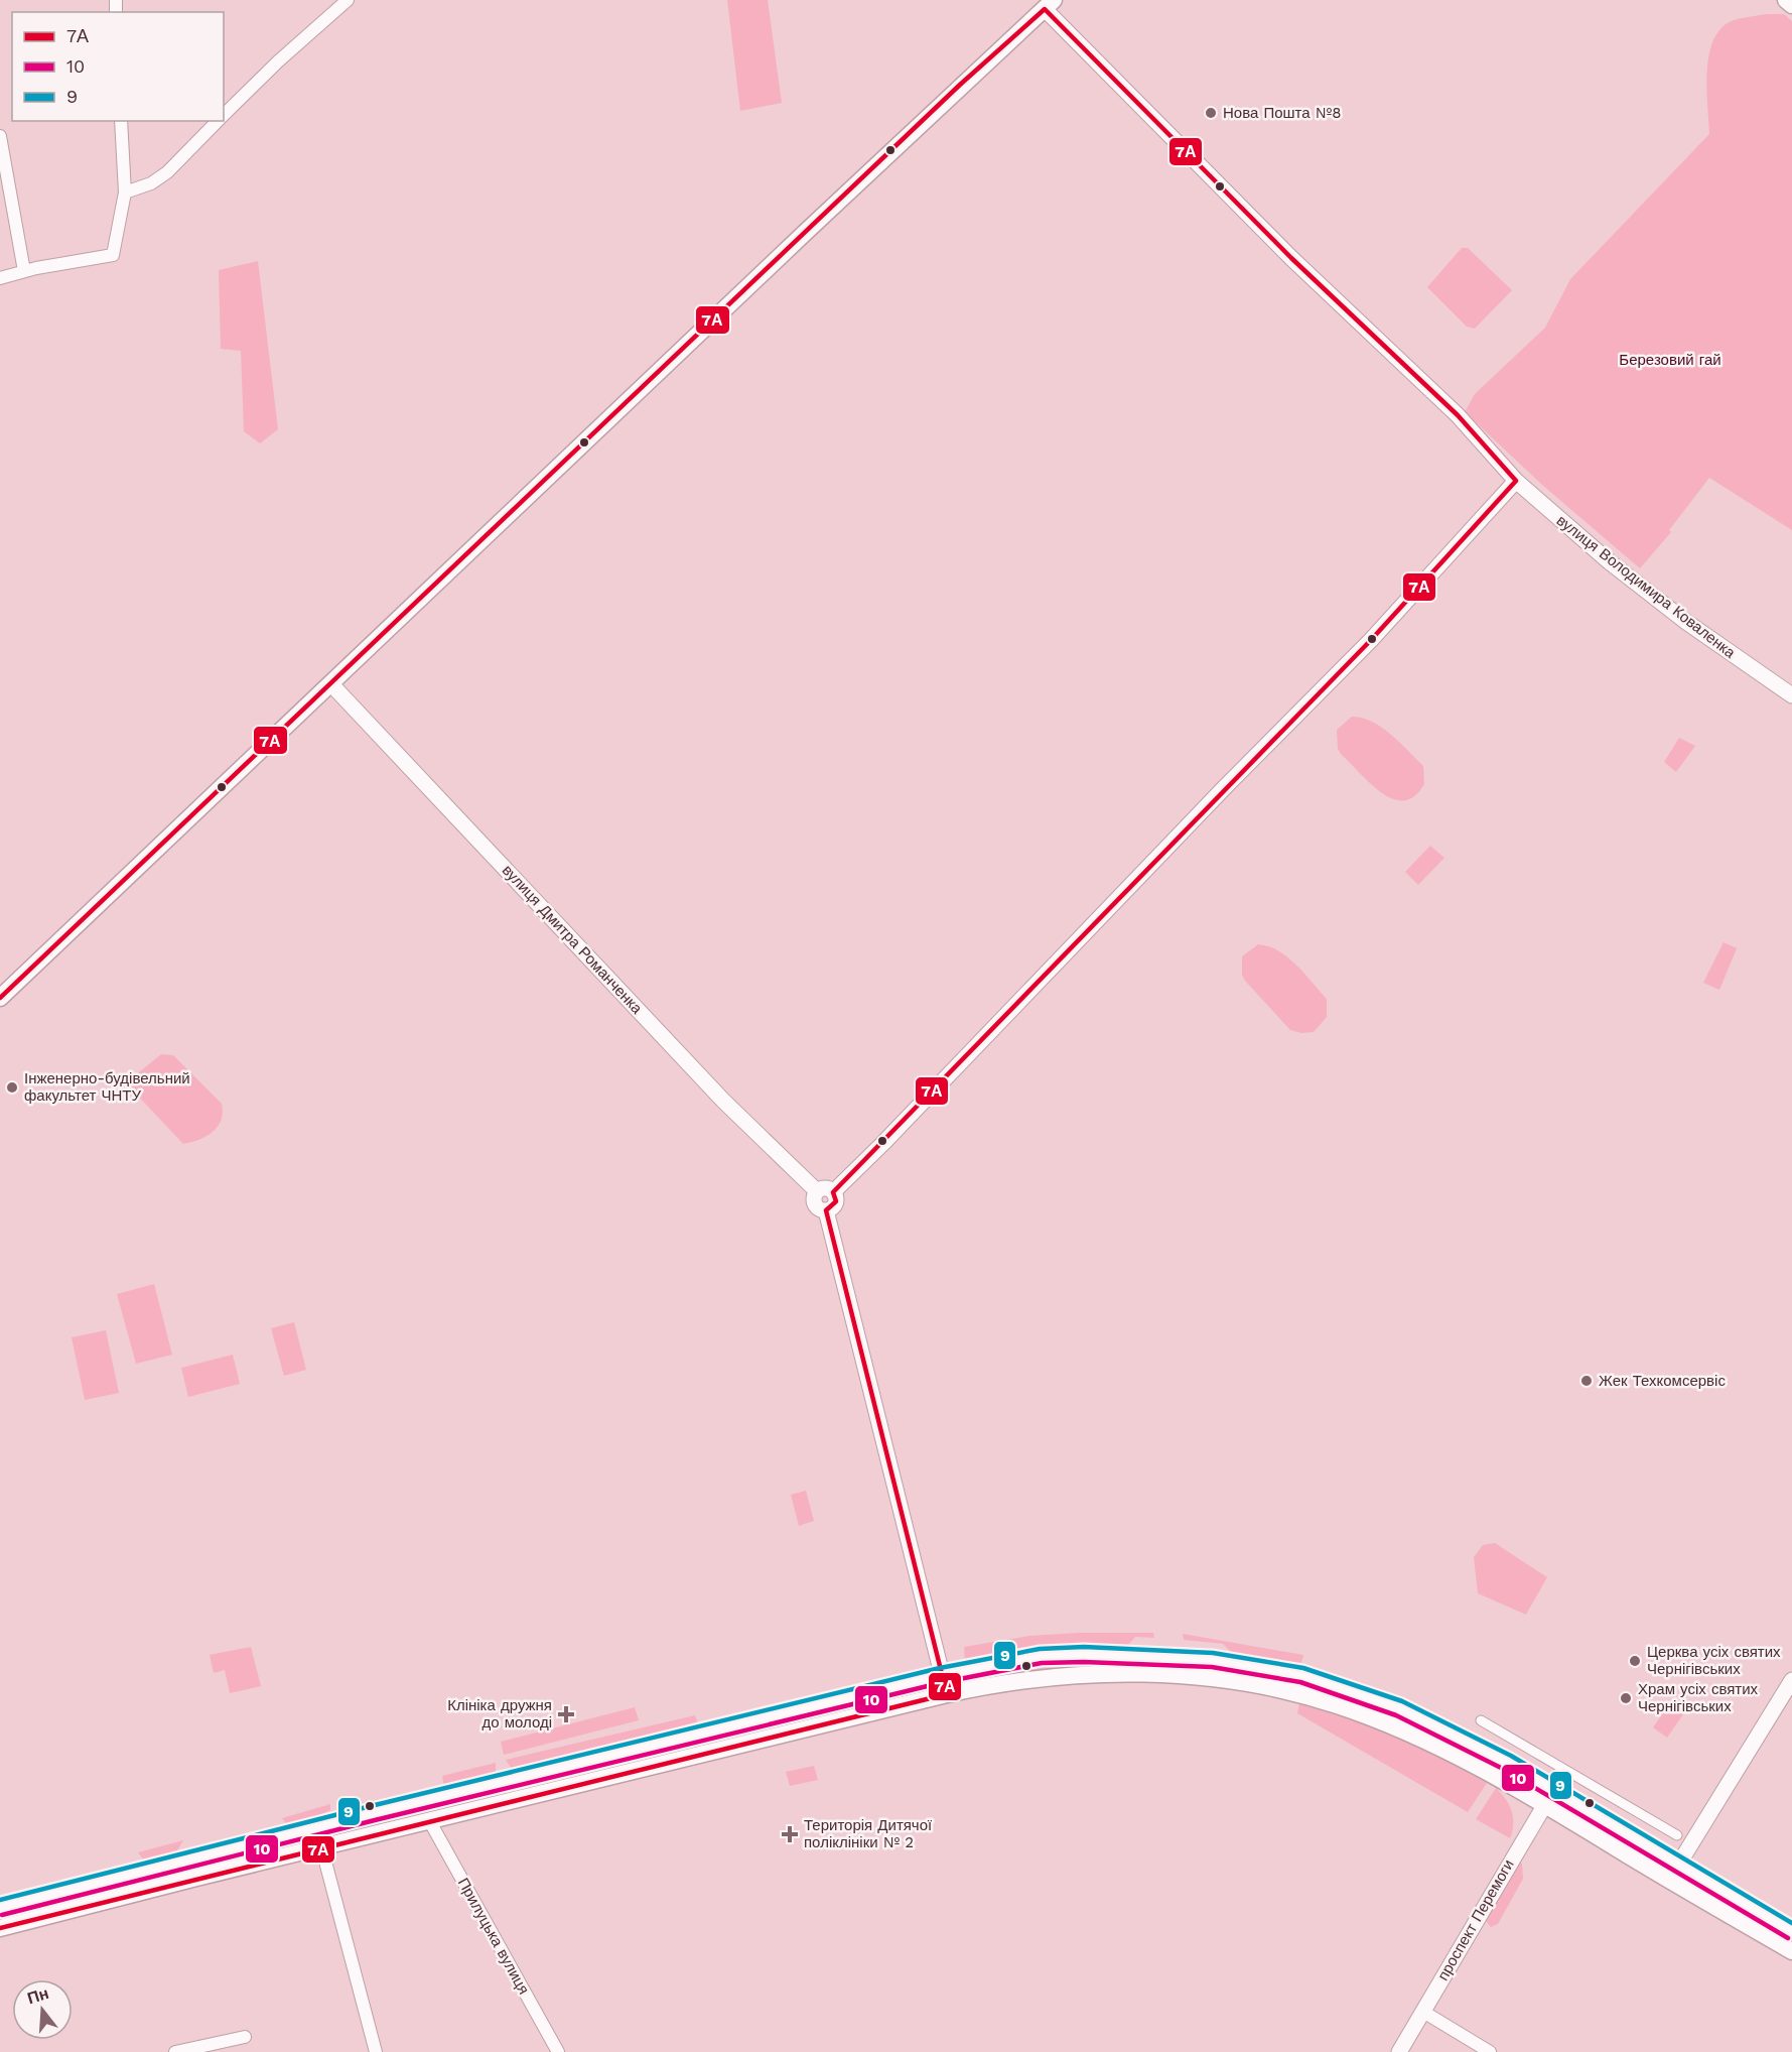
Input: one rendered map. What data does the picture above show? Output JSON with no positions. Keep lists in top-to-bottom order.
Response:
{
  "streets": {
    "street": [
      "вулиця Володимира Коваленка",
      "вулиця Дмитра Романченка",
      "проспект Перемоги",
      "Прилуцька вулиця"
    ]
  },
  "parks": ["Березовий гай"],
  "places": {
    "other": [
      "Нова Пошта №8",
      "Інженерно-будівельний факультет ЧНТУ",
      "Жек Техкомсервіс",
      "Церква усіх святих Чернігівських",
      "Храм усіх святих Чернігівських"
    ],
    "health": ["Клініка дружня до молоді", "Територія Дитячої поліклініки № 2"]
  },
  "lines": ["transit line 7А", "transit line 9", "transit line 10"],
  "legend": ["7А", "10", "9"],
  "north": "top"
}
